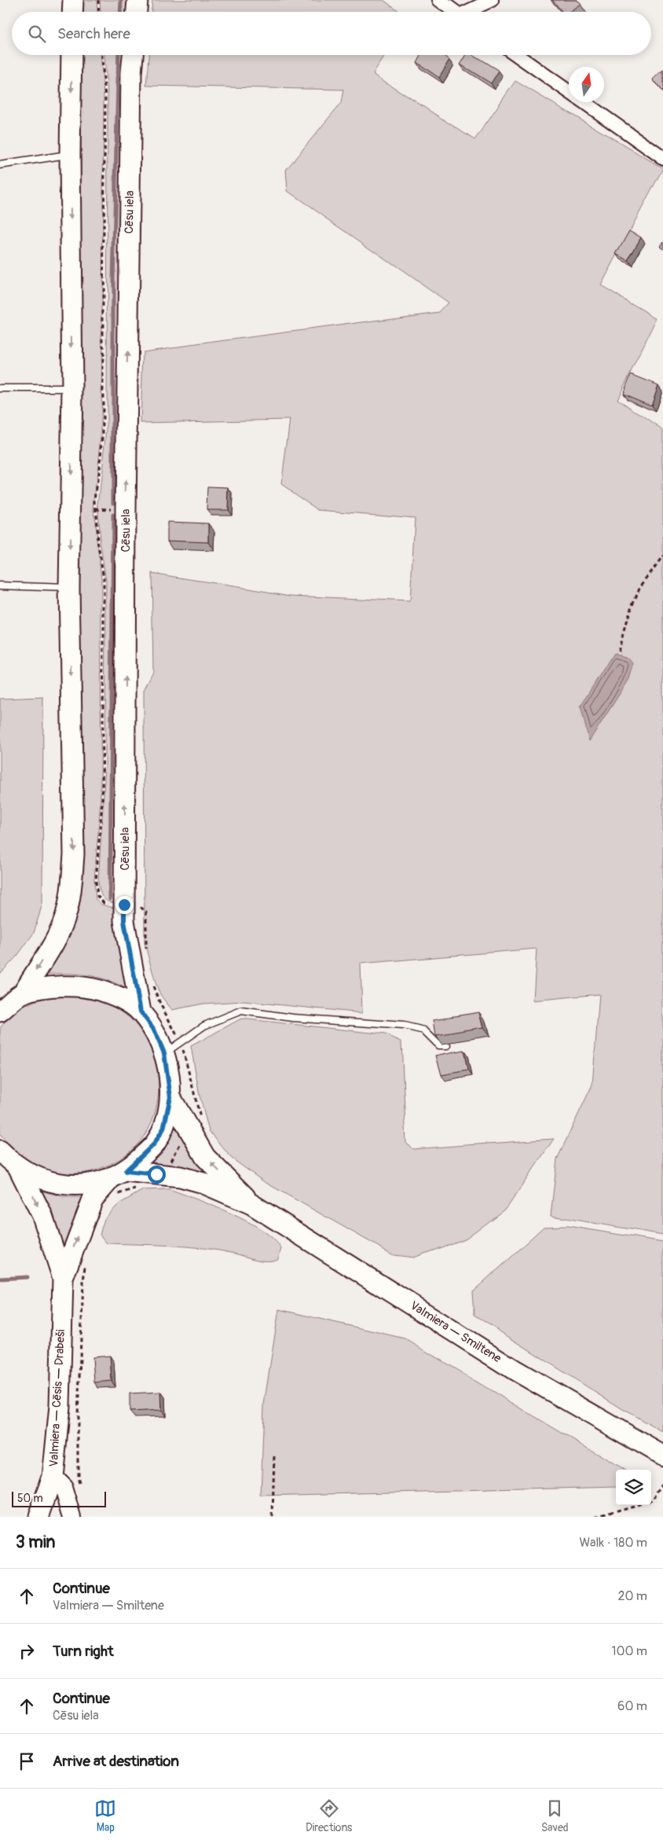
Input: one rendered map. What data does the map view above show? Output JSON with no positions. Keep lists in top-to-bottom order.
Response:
{
  "streets": {
    "main road": ["Cēsu iela", "Valmiera — Smiltene", "Valmiera — Cēsis — Drabeši"]
  },
  "scale_bar": "50 m",
  "north": "top",
  "page": {
    "search": "Search here",
    "scale": "50 m",
    "heading": ["3 min", "Walk · 180 m"],
    "list": [
      ["Continue", "Valmiera — Smiltene", "20 m"],
      ["Turn right", "100 m"],
      ["Continue", "Cēsu iela", "60 m"],
      "Arrive at destination"
    ],
    "nav": ["Map", "Directions", "Saved"]
  }
}
